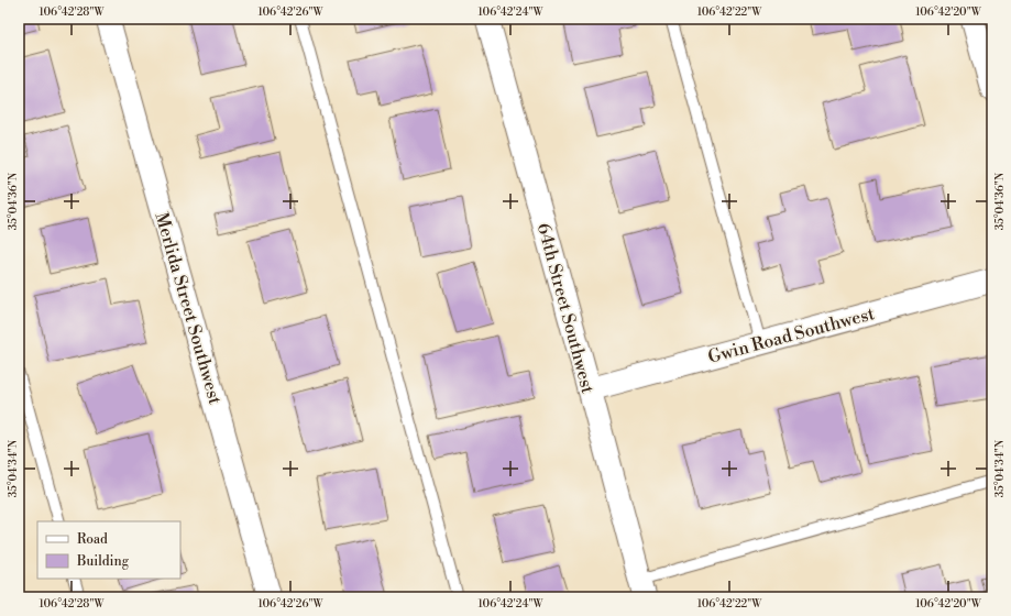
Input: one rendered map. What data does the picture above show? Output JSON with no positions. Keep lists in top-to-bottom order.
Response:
{
  "streets": {
    "street": ["Merlida Street Southwest", "64th Street Southwest", "Gwin Road Southwest"]
  },
  "crossings": [
    ["64th Street Southwest", "Gwin Road Southwest"]
  ],
  "legend": ["Road", "Building"],
  "coordinates": [
    "106°42'28\"W",
    "106°42'26\"W",
    "106°42'24\"W",
    "106°42'22\"W",
    "106°42'20\"W",
    "35°04'36\"N",
    "35°04'34\"N"
  ]
}
